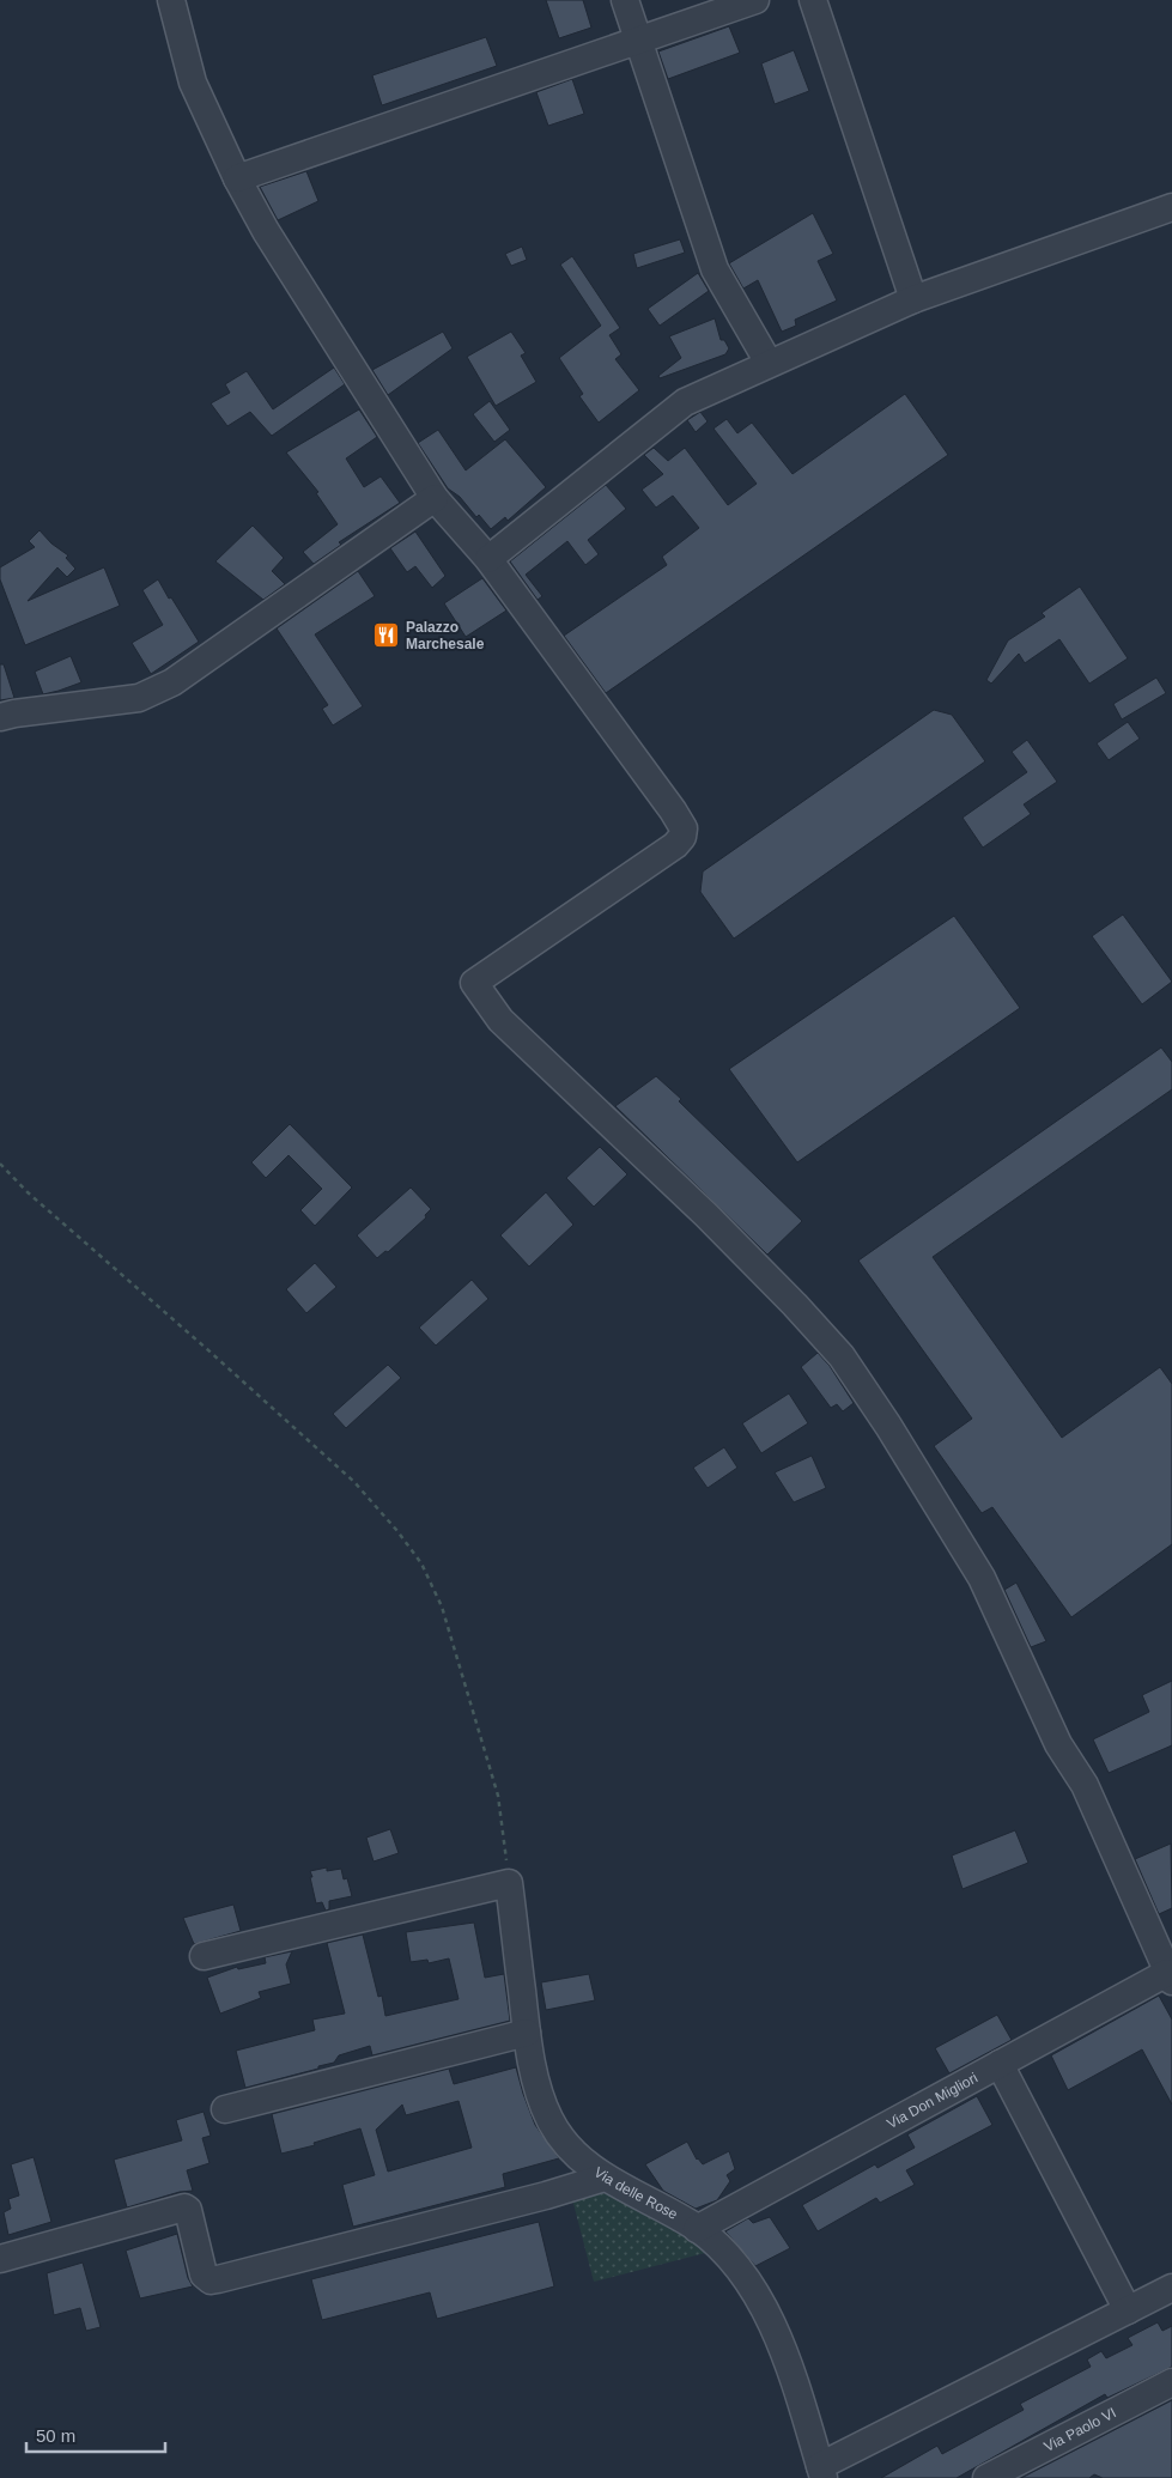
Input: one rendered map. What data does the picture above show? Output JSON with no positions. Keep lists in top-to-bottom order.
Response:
{
  "streets": {
    "street": ["Via Don Migliori", "Via delle Rose", "Via Paolo VI"]
  },
  "crossings": [
    ["Via Don Migliori", "Via delle Rose"]
  ],
  "places": {
    "restaurant": ["Palazzo Marchesale"]
  },
  "scale_bar": "50 m"
}
